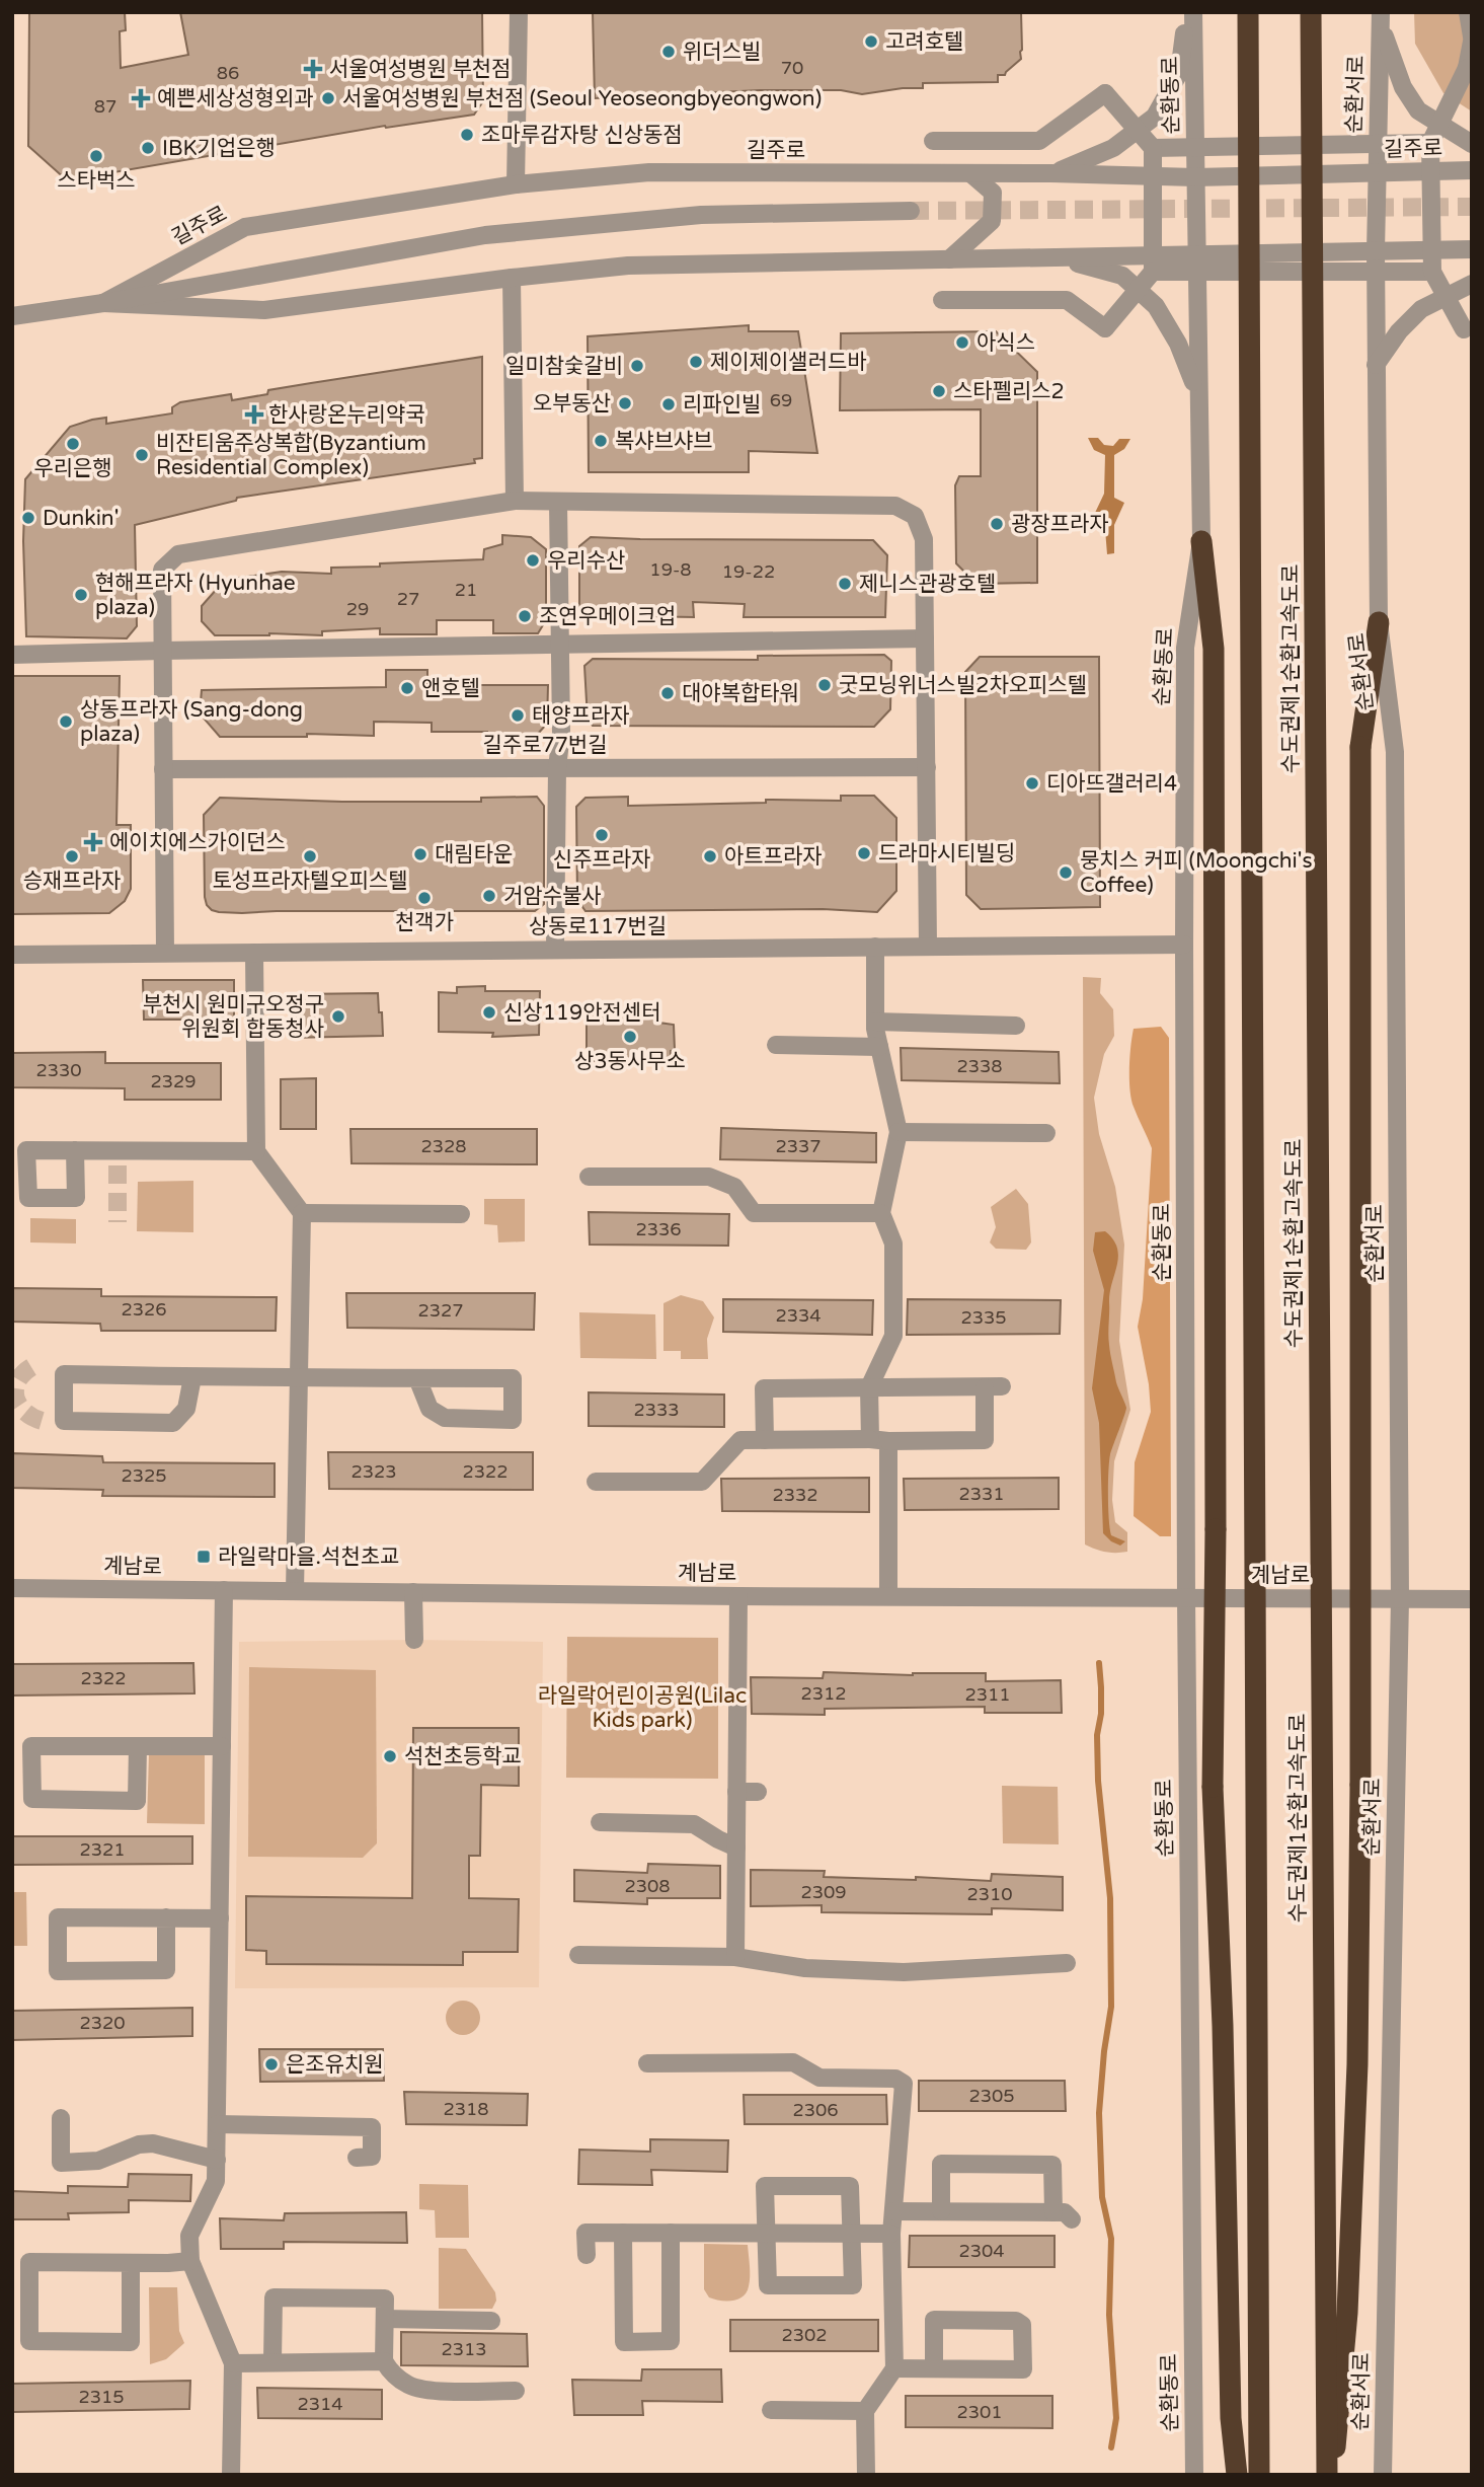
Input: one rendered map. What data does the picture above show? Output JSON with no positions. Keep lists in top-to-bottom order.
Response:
{
  "streets": {
    "highway": ["수도권제1순환고속도로"],
    "street": [
      "순환서로",
      "순환동로",
      "길주로",
      "길주로77번길",
      "상동로117번길",
      "계남로"
    ]
  },
  "crossings": [
    ["순환서로", "길주로"],
    ["순환서로", "계남로"],
    ["순환동로", "길주로"],
    ["순환동로", "상동로117번길"],
    ["순환동로", "계남로"]
  ],
  "parks": ["라일락어린이공원(Lilac Kids park)"],
  "places": {
    "other": [
      "고려호텔",
      "위더스빌",
      "서울여성병원 부천점 (Seoul Yeoseongbyeongwon)",
      "조마루감자탕 신상동점",
      "IBK기업은행",
      "스타벅스",
      "아식스",
      "제이제이샐러드바",
      "일미참숯갈비",
      "스타펠리스2",
      "오부동산",
      "리파인빌",
      "복샤브샤브",
      "우리은행",
      "비잔티움주상복합(Byzantium Residential Complex)",
      "Dunkin'",
      "광장프라자",
      "우리수산",
      "제니스관광호텔",
      "현해프라자 (Hyunhae plaza)",
      "조연우메이크업",
      "굿모닝위너스빌2차오피스텔",
      "앤호텔",
      "대야복합타워",
      "태양프라자",
      "상동프라자 (Sang-dong plaza)",
      "디아뜨갤러리4",
      "신주프라자",
      "드라마시티빌딩",
      "대림타운",
      "승재프라자",
      "토성프라자텔오피스텔",
      "아트프라자",
      "뭉치스 커피 (Moongchi's Coffee)",
      "거암수불사",
      "천객가",
      "신상119안전센터",
      "부천시 원미구오정구 위원회 합동청사",
      "상3동사무소",
      "석천초등학교",
      "은조유치원"
    ],
    "health": [
      "서울여성병원 부천점",
      "예쁜세상성형외과",
      "한사랑온누리약국",
      "에이치에스가이던스"
    ],
    "transit": ["라일락마을.석천초교"]
  },
  "house_numbers": [
    "70",
    "86",
    "87",
    "69",
    "19-8",
    "19-22",
    "21",
    "27",
    "29",
    "2338",
    "2330",
    "2329",
    "2328",
    "2337",
    "2336",
    "2326",
    "2327",
    "2334",
    "2335",
    "2333",
    "2323",
    "2322",
    "2325",
    "2331",
    "2332",
    "2322",
    "2312",
    "2311",
    "2321",
    "2308",
    "2309",
    "2310",
    "2320",
    "2305",
    "2318",
    "2306",
    "2304",
    "2302",
    "2313",
    "2315",
    "2314",
    "2301"
  ]
}
